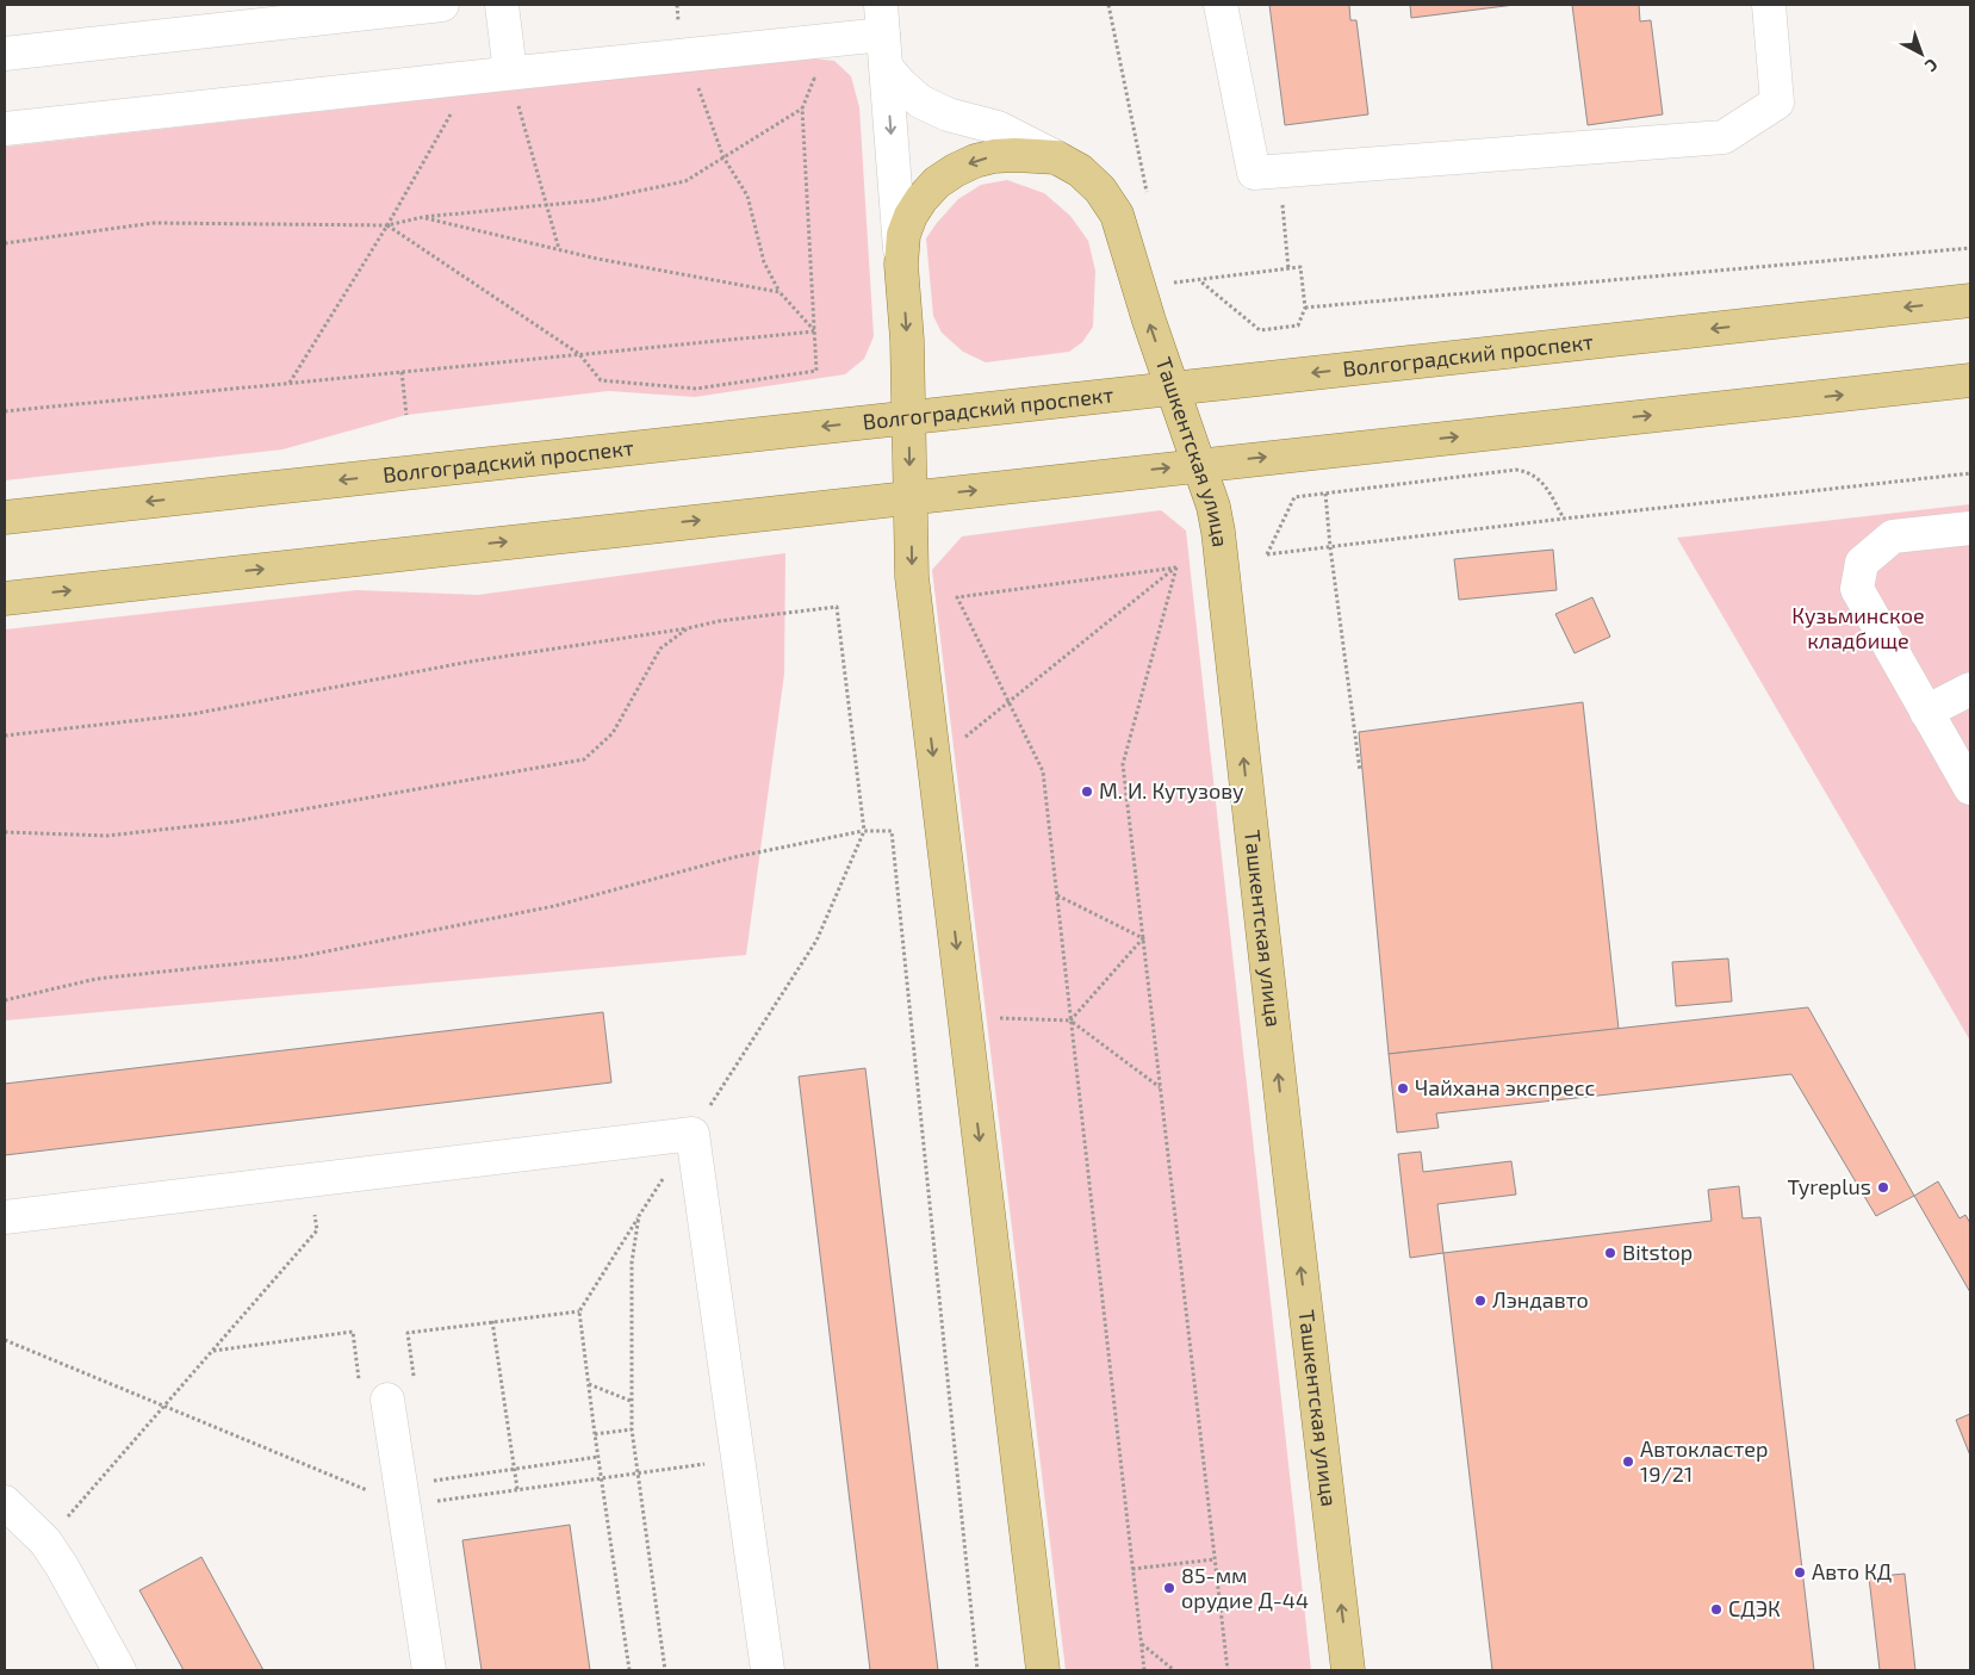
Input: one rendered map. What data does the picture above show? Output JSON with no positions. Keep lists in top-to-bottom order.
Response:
{
  "streets": {
    "main road": ["Волгоградский проспект", "Ташкентская улица"]
  },
  "crossings": [
    ["Волгоградский проспект", "Ташкентская улица"]
  ],
  "parks": ["Кузьминское кладбище"],
  "places": [
    "М. И. Кутузову",
    "Чайхана экспресс",
    "Tyreplus",
    "Bitstop",
    "Лэндавто",
    "Автокластер 19/21",
    "Авто КД",
    "85-мм орудие Д-44",
    "СДЭК"
  ],
  "north": "bottom right"
}
